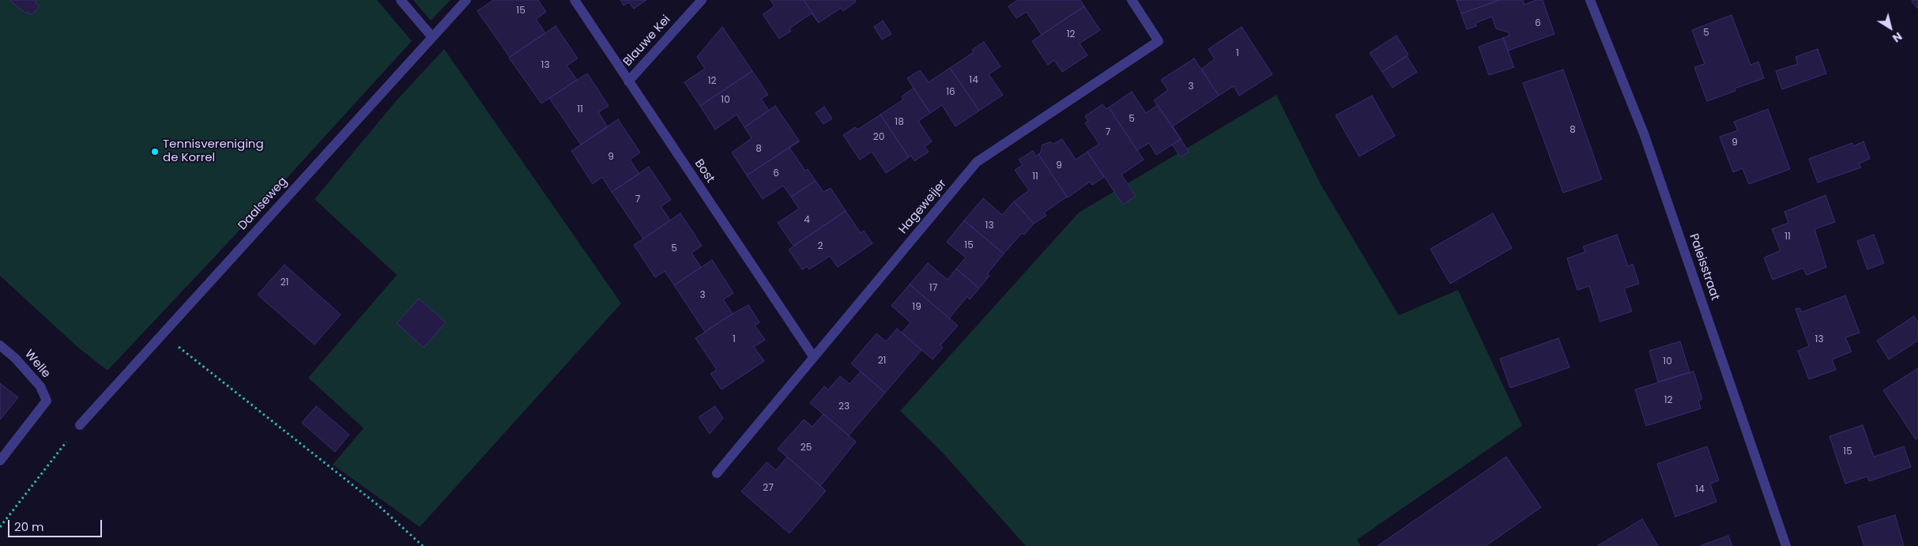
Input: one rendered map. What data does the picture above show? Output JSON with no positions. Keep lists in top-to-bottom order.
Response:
{
  "streets": {
    "street": [
      "Blauwe Kei",
      "Bost",
      "Daalseweg",
      "Hageweijer",
      "Paleisstraat",
      "Welle"
    ]
  },
  "crossings": [
    ["Blauwe Kei", "Bost"],
    ["Bost", "Hageweijer"]
  ],
  "places": ["Tennisvereniging de Korrel"],
  "house_numbers": [
    "15",
    "6",
    "5",
    "12",
    "1",
    "13",
    "14",
    "12",
    "3",
    "16",
    "10",
    "11",
    "5",
    "18",
    "8",
    "7",
    "20",
    "9",
    "8",
    "9",
    "9",
    "6",
    "11",
    "7",
    "4",
    "13",
    "11",
    "15",
    "2",
    "5",
    "21",
    "17",
    "3",
    "19",
    "1",
    "13",
    "21",
    "10",
    "12",
    "23",
    "25",
    "15",
    "27",
    "14"
  ],
  "scale_bar": "20 m",
  "north": "bottom right"
}
